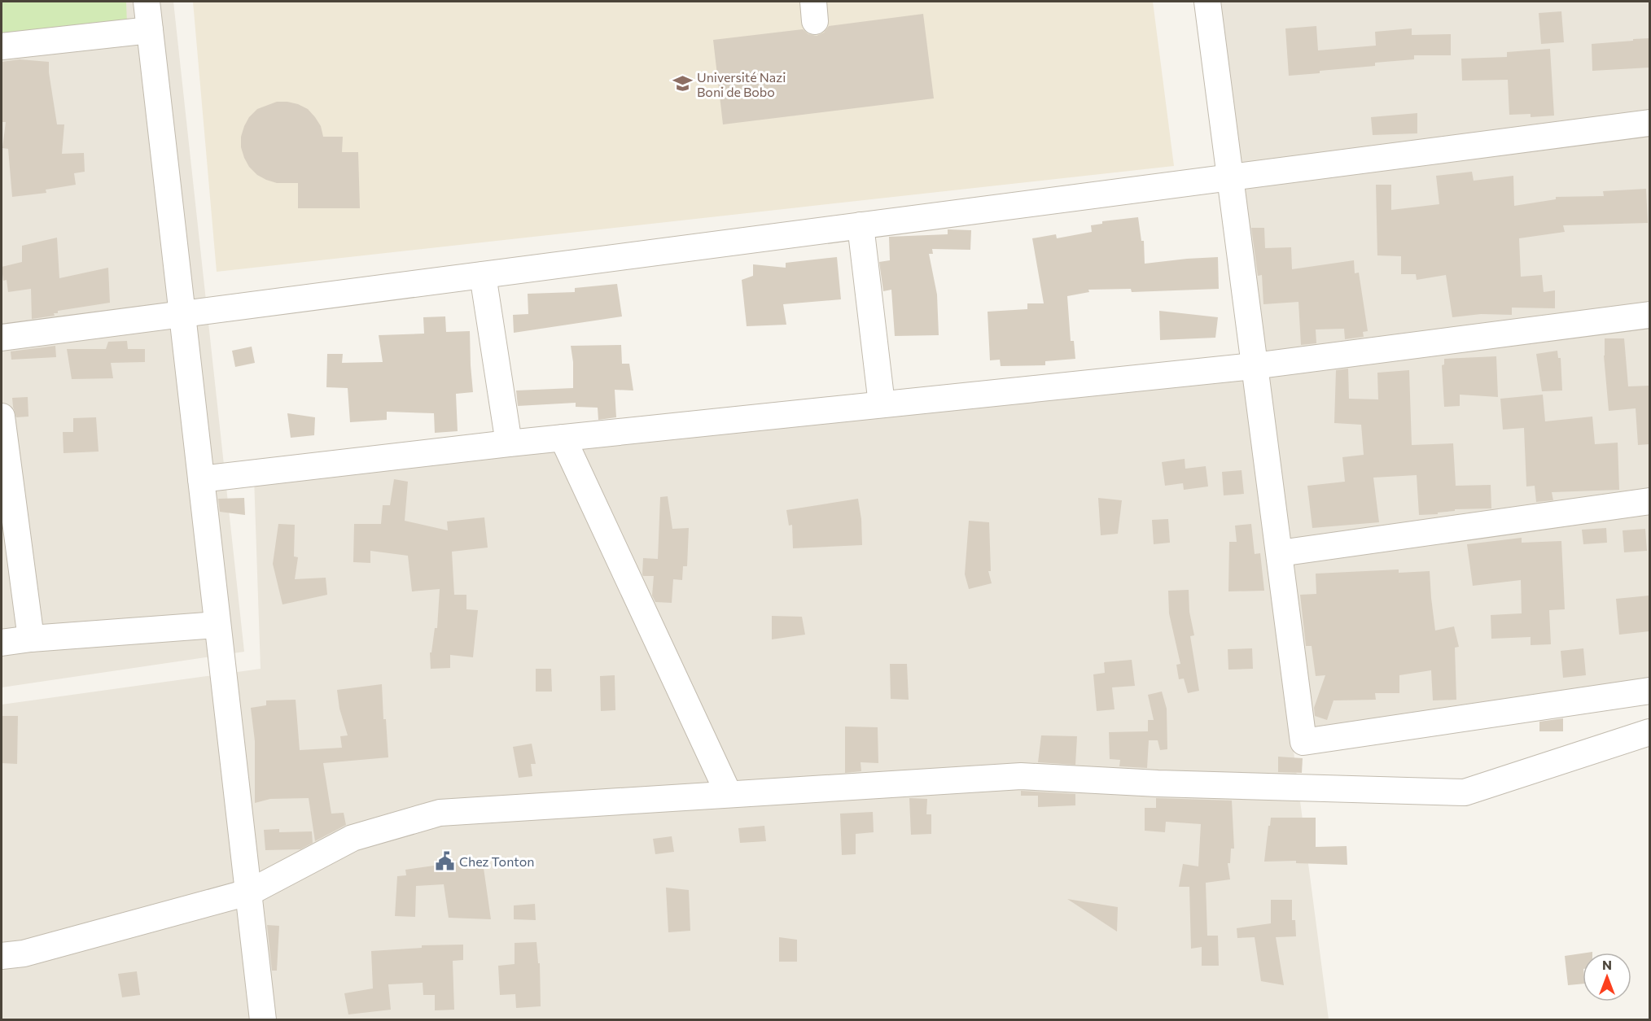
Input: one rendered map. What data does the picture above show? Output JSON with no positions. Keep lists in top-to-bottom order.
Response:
{
  "places": {
    "school or university": ["Université Nazi Boni de Bobo"],
    "public building": ["Chez Tonton"]
  },
  "north": "top"
}
